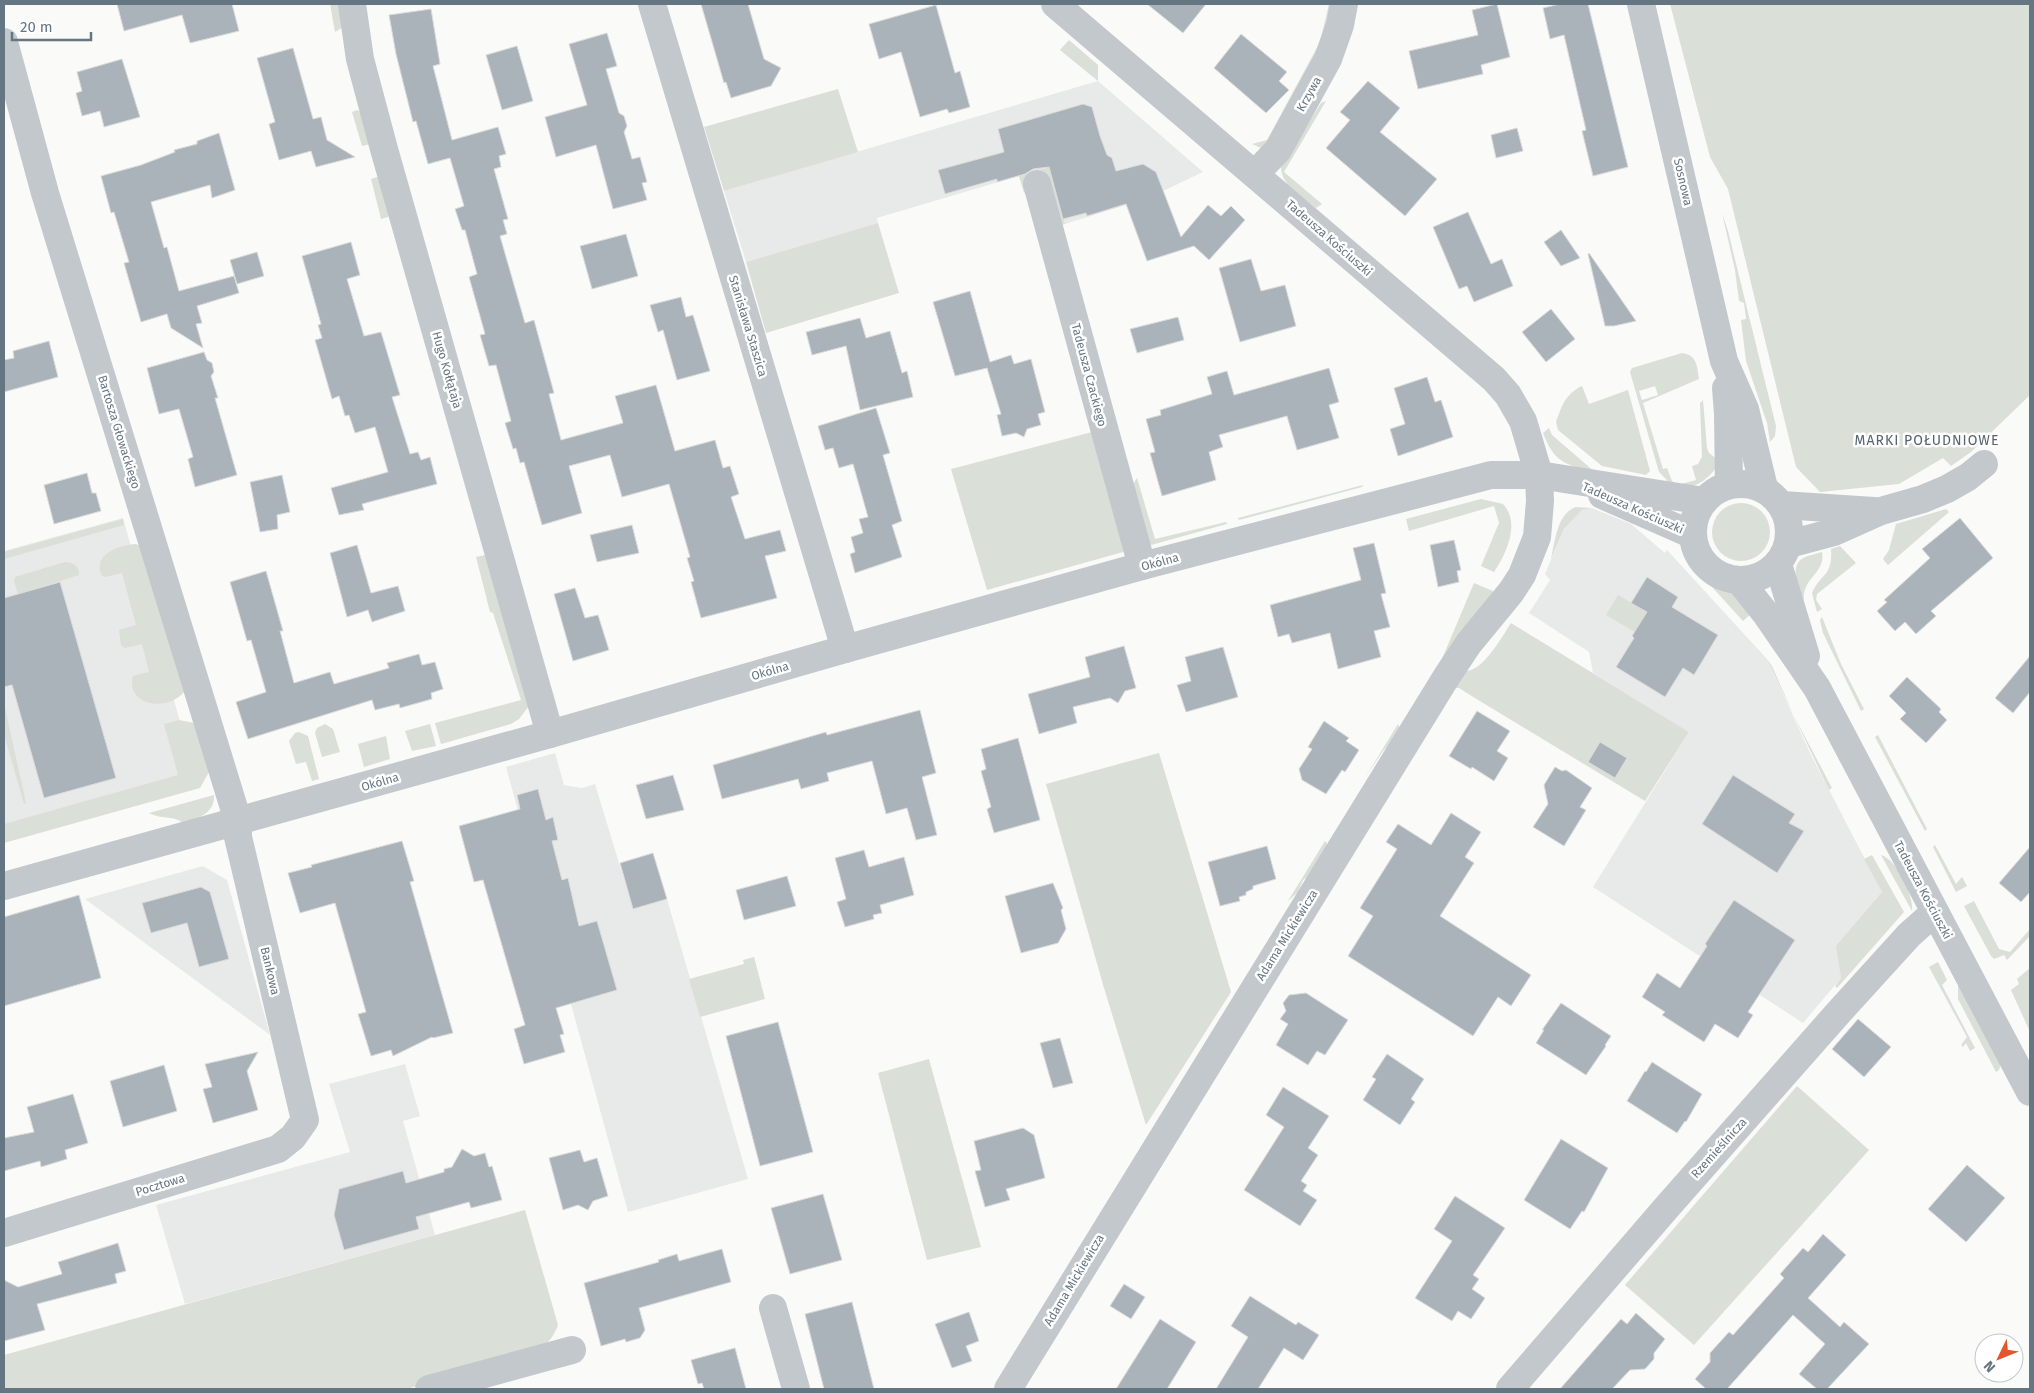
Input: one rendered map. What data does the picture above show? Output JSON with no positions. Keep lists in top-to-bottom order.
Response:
{
  "streets": {
    "street": [
      "Krzywa",
      "Sosnowa",
      "Tadeusza Kościuszki",
      "Stanisława Staszica",
      "Hugo Kołłątaja",
      "Tadeusza Czackiego",
      "Bartosza Głowackiego",
      "Okólna",
      "Adama Mickiewicza",
      "Bankowa",
      "Rzemieślnicza",
      "Pocztowa"
    ]
  },
  "crossings": [
    ["Krzywa", "Tadeusza Kościuszki"],
    ["Sosnowa", "Tadeusza Kościuszki"],
    ["Tadeusza Kościuszki", "Okólna"],
    ["Tadeusza Kościuszki", "Adama Mickiewicza"],
    ["Tadeusza Kościuszki", "Rzemieślnicza"],
    ["Stanisława Staszica", "Okólna"],
    ["Hugo Kołłątaja", "Okólna"],
    ["Tadeusza Czackiego", "Okólna"],
    ["Bartosza Głowackiego", "Okólna"],
    ["Bartosza Głowackiego", "Bankowa"],
    ["Okólna", "Adama Mickiewicza"],
    ["Okólna", "Bankowa"],
    ["Bankowa", "Pocztowa"]
  ],
  "districts": ["MARKI POŁUDNIOWE"],
  "scale_bar": "20 m",
  "north": "bottom left"
}
